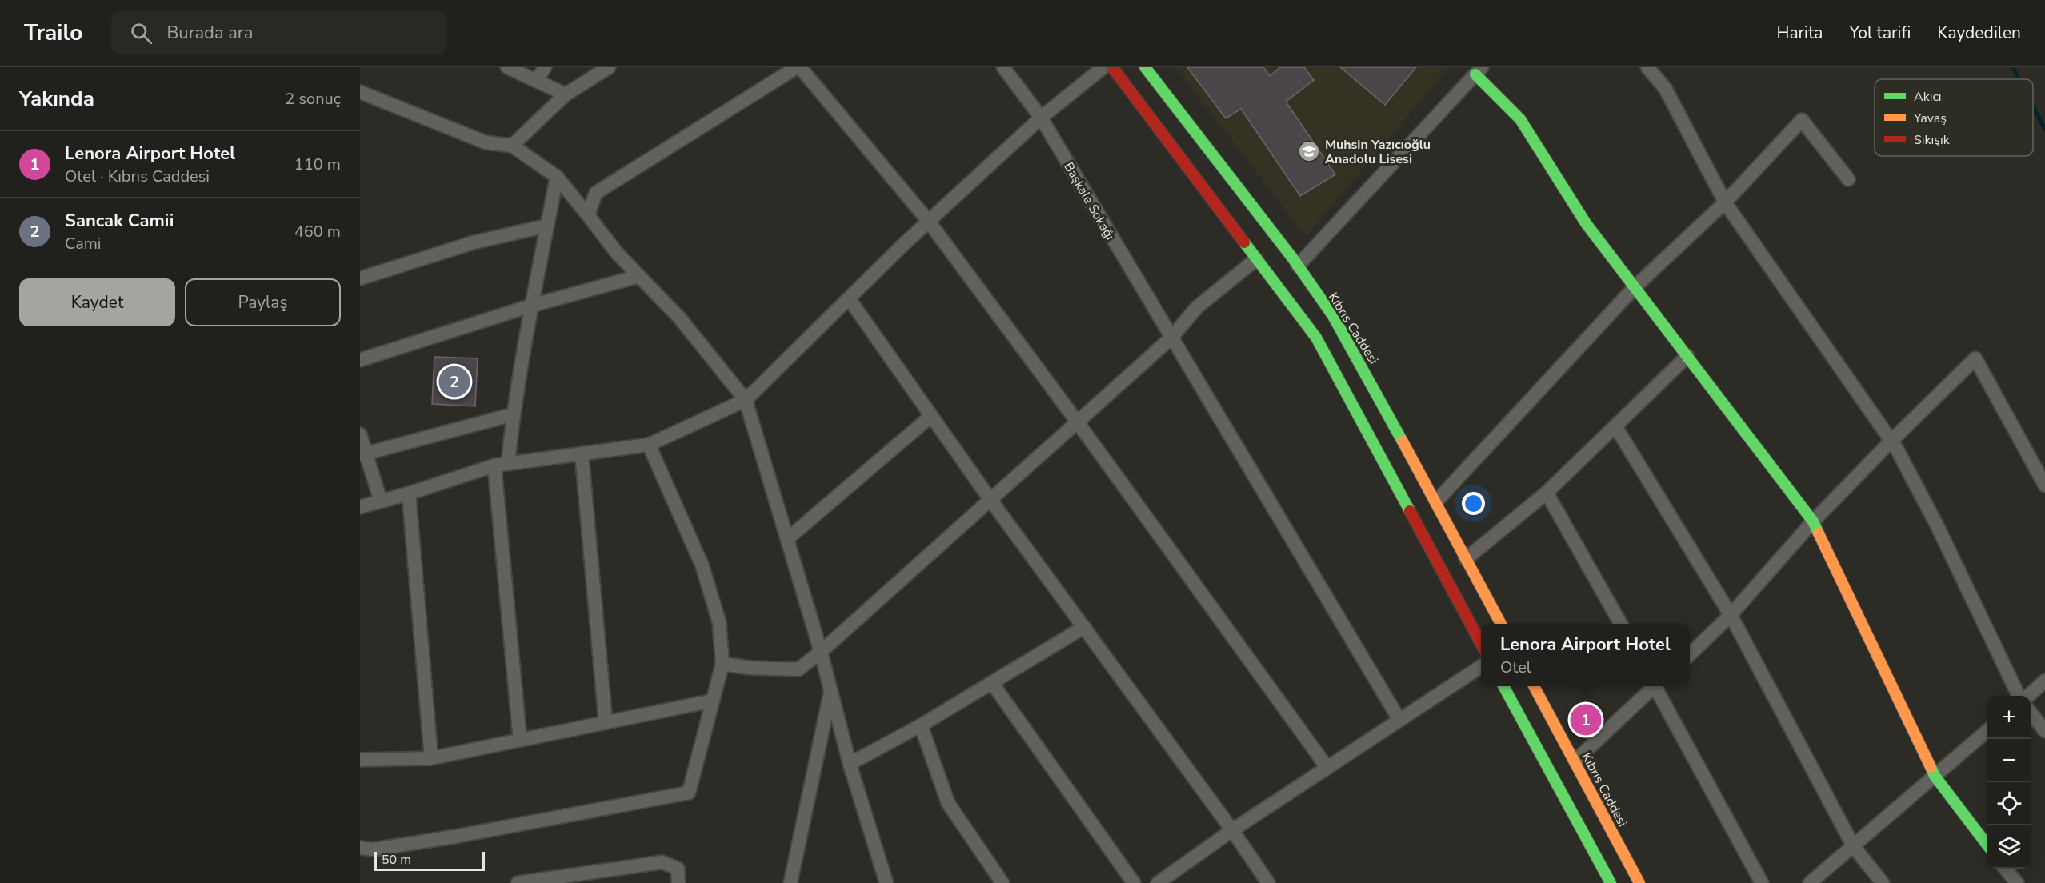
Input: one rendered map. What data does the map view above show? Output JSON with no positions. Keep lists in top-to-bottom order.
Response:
{
  "streets": {
    "main road": ["Kıbrıs Caddesi"],
    "street": ["Başkale Sokağı"]
  },
  "places": {
    "school or university": ["Muhsin Yazıcıoğlu Anadolu Lisesi"]
  },
  "legend": ["Akıcı", "Yavaş", "Sıkışık"],
  "scale_bar": "50 m",
  "page": {
    "header": "Trailo",
    "search": "Burada ara",
    "nav": ["Harita", "Yol tarifi", "Kaydedilen"],
    "heading": ["Yakında", "2 sonuç"],
    "list": [
      {
        "mark": "1",
        "name": "Lenora Airport Hotel",
        "note": "Otel · Kıbrıs Caddesi",
        "value": "110 m"
      },
      {
        "mark": "2",
        "name": "Sancak Camii",
        "note": "Cami",
        "value": "460 m"
      }
    ],
    "buttons": ["Kaydet", "Paylaş"],
    "pins": ["2", "1"],
    "popup": ["Lenora Airport Hotel", "Otel"],
    "map_buttons": ["+", "−"],
    "scale": "50 m"
  }
}
